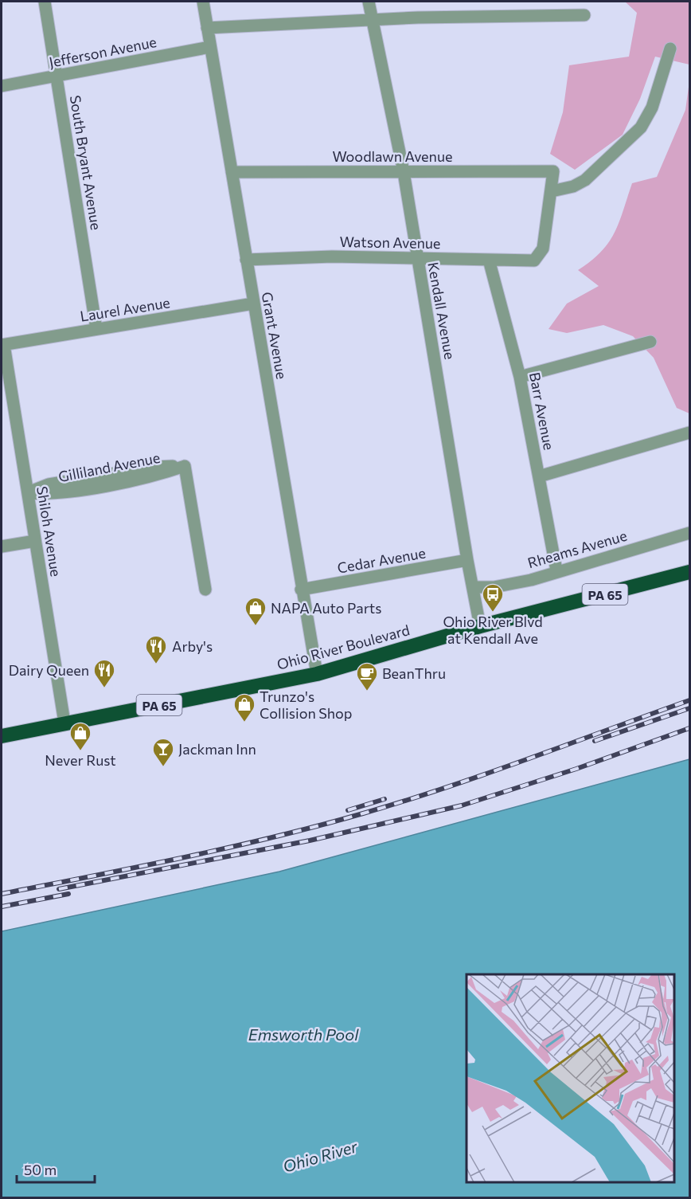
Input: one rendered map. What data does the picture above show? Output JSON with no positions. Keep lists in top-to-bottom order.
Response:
{
  "streets": {
    "highway": ["PA 65", "Ohio River Boulevard"],
    "street": [
      "Jefferson Avenue",
      "Woodlawn Avenue",
      "South Bryant Avenue",
      "Watson Avenue",
      "Laurel Avenue",
      "Kendall Avenue",
      "Grant Avenue",
      "Barr Avenue",
      "Gilliland Avenue",
      "Shiloh Avenue",
      "Rheams Avenue",
      "Cedar Avenue"
    ]
  },
  "crossings": [
    ["Jefferson Avenue", "South Bryant Avenue"],
    ["Jefferson Avenue", "Grant Avenue"],
    ["Woodlawn Avenue", "Watson Avenue"],
    ["Woodlawn Avenue", "Kendall Avenue"],
    ["Woodlawn Avenue", "Grant Avenue"],
    ["South Bryant Avenue", "Laurel Avenue"],
    ["Watson Avenue", "Kendall Avenue"],
    ["Watson Avenue", "Grant Avenue"],
    ["Watson Avenue", "Barr Avenue"],
    ["Laurel Avenue", "Grant Avenue"],
    ["Laurel Avenue", "Shiloh Avenue"],
    ["Kendall Avenue", "Rheams Avenue"],
    ["Kendall Avenue", "Cedar Avenue"],
    ["Kendall Avenue", "Ohio River Boulevard"],
    ["Grant Avenue", "Cedar Avenue"],
    ["Grant Avenue", "Ohio River Boulevard"],
    ["Barr Avenue", "Rheams Avenue"],
    ["Gilliland Avenue", "Shiloh Avenue"],
    ["Shiloh Avenue", "Ohio River Boulevard"]
  ],
  "water": ["Emsworth Pool", "Ohio River"],
  "places": {
    "bus stop": ["Ohio River Blvd at Kendall Ave"],
    "shop": ["NAPA Auto Parts", "Trunzo's Collision Shop", "Never Rust"],
    "restaurant": ["Arby's", "Dairy Queen"],
    "cafe": ["BeanThru"],
    "bar": ["Jackman Inn"]
  },
  "scale_bar": "50 m"
}
